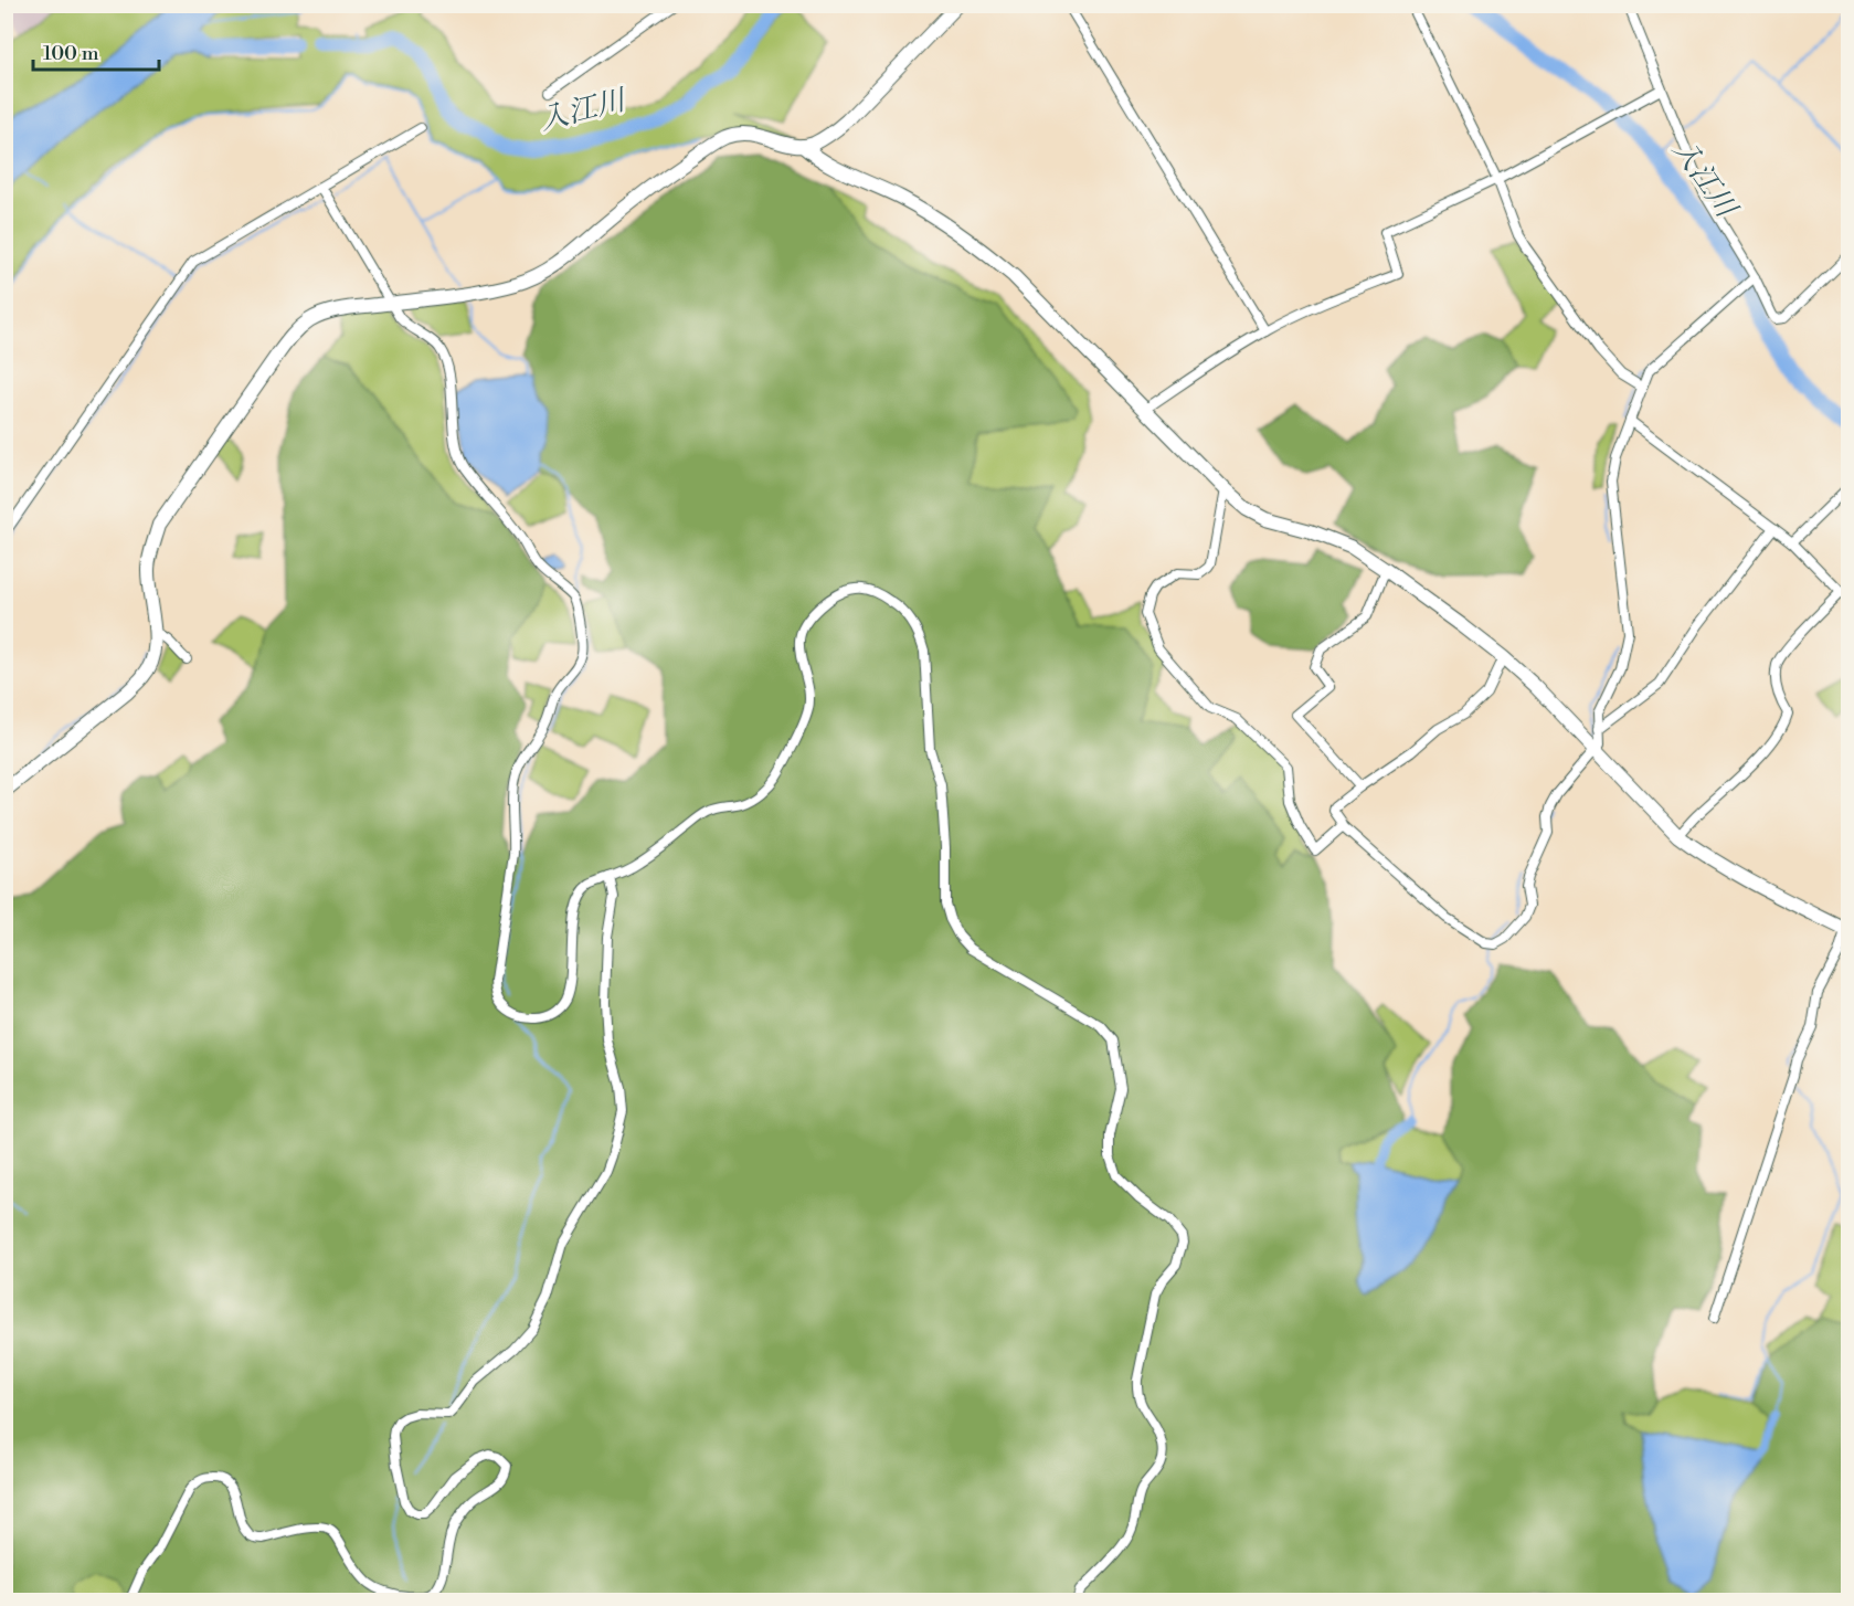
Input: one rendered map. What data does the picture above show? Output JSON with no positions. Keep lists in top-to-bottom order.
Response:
{
  "water": ["入江川"],
  "scale_bar": "100 m"
}
